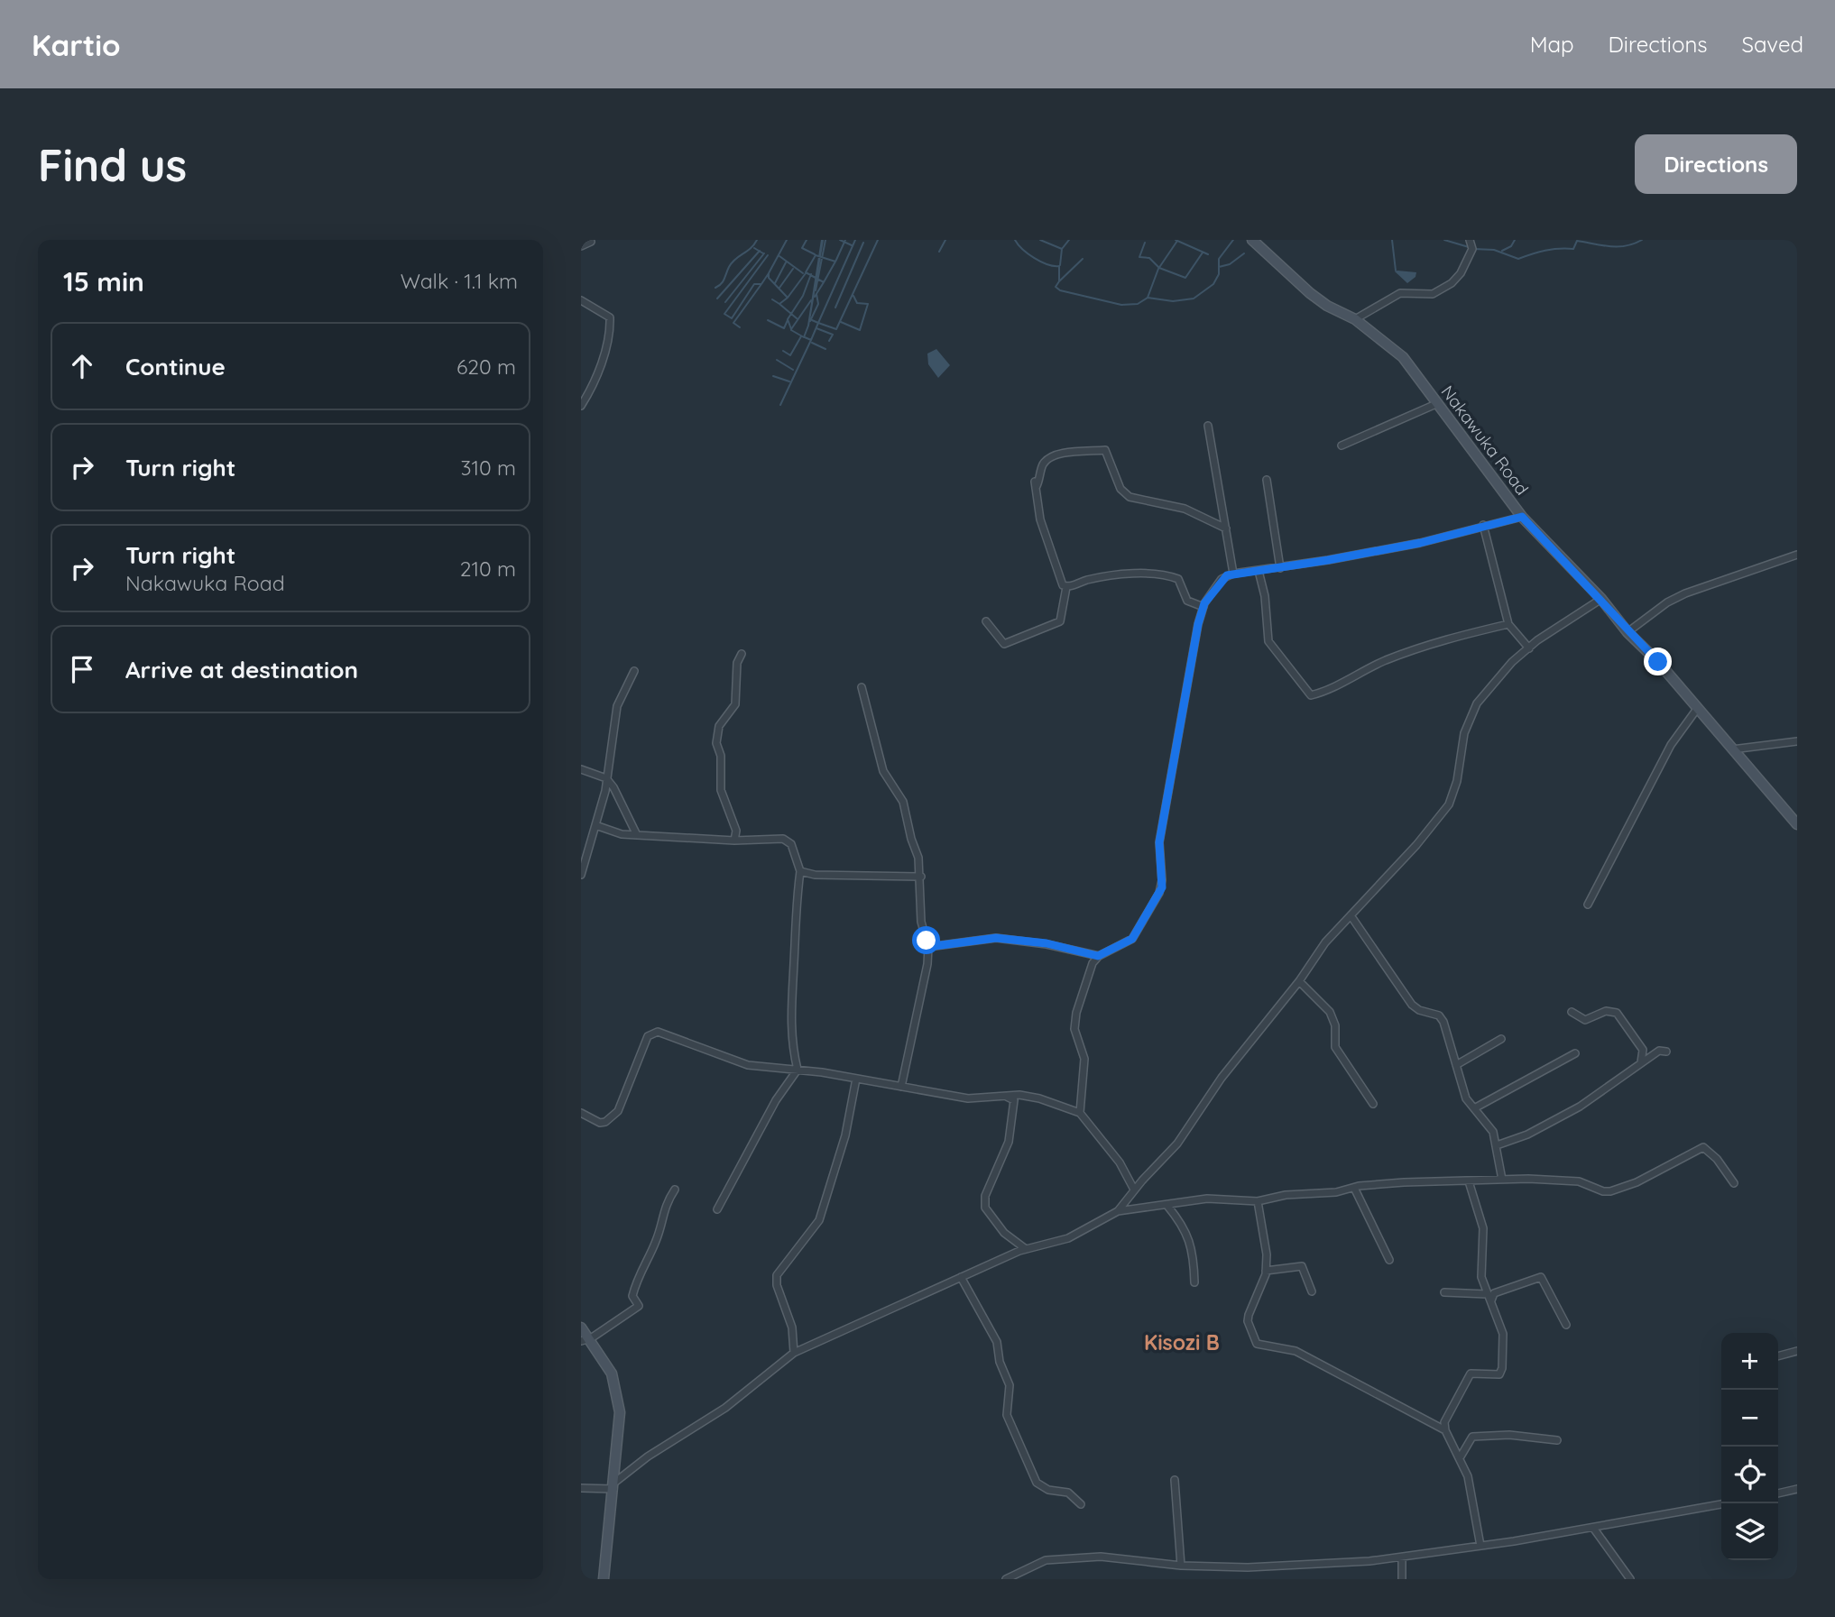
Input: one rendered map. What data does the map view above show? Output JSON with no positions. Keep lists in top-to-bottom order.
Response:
{
  "streets": {
    "main road": ["Nakawuka Road"]
  },
  "districts": ["Kisozi B"],
  "page": {
    "header": "Kartio",
    "nav": ["Map", "Directions", "Saved"],
    "buttons": "Directions",
    "title": "Find us",
    "heading": ["15 min", "Walk · 1.1 km"],
    "list": [
      ["Continue", "620 m"],
      ["Turn right", "310 m"],
      ["Turn right", "Nakawuka Road", "210 m"],
      "Arrive at destination"
    ],
    "map_buttons": ["+", "−"]
  }
}
